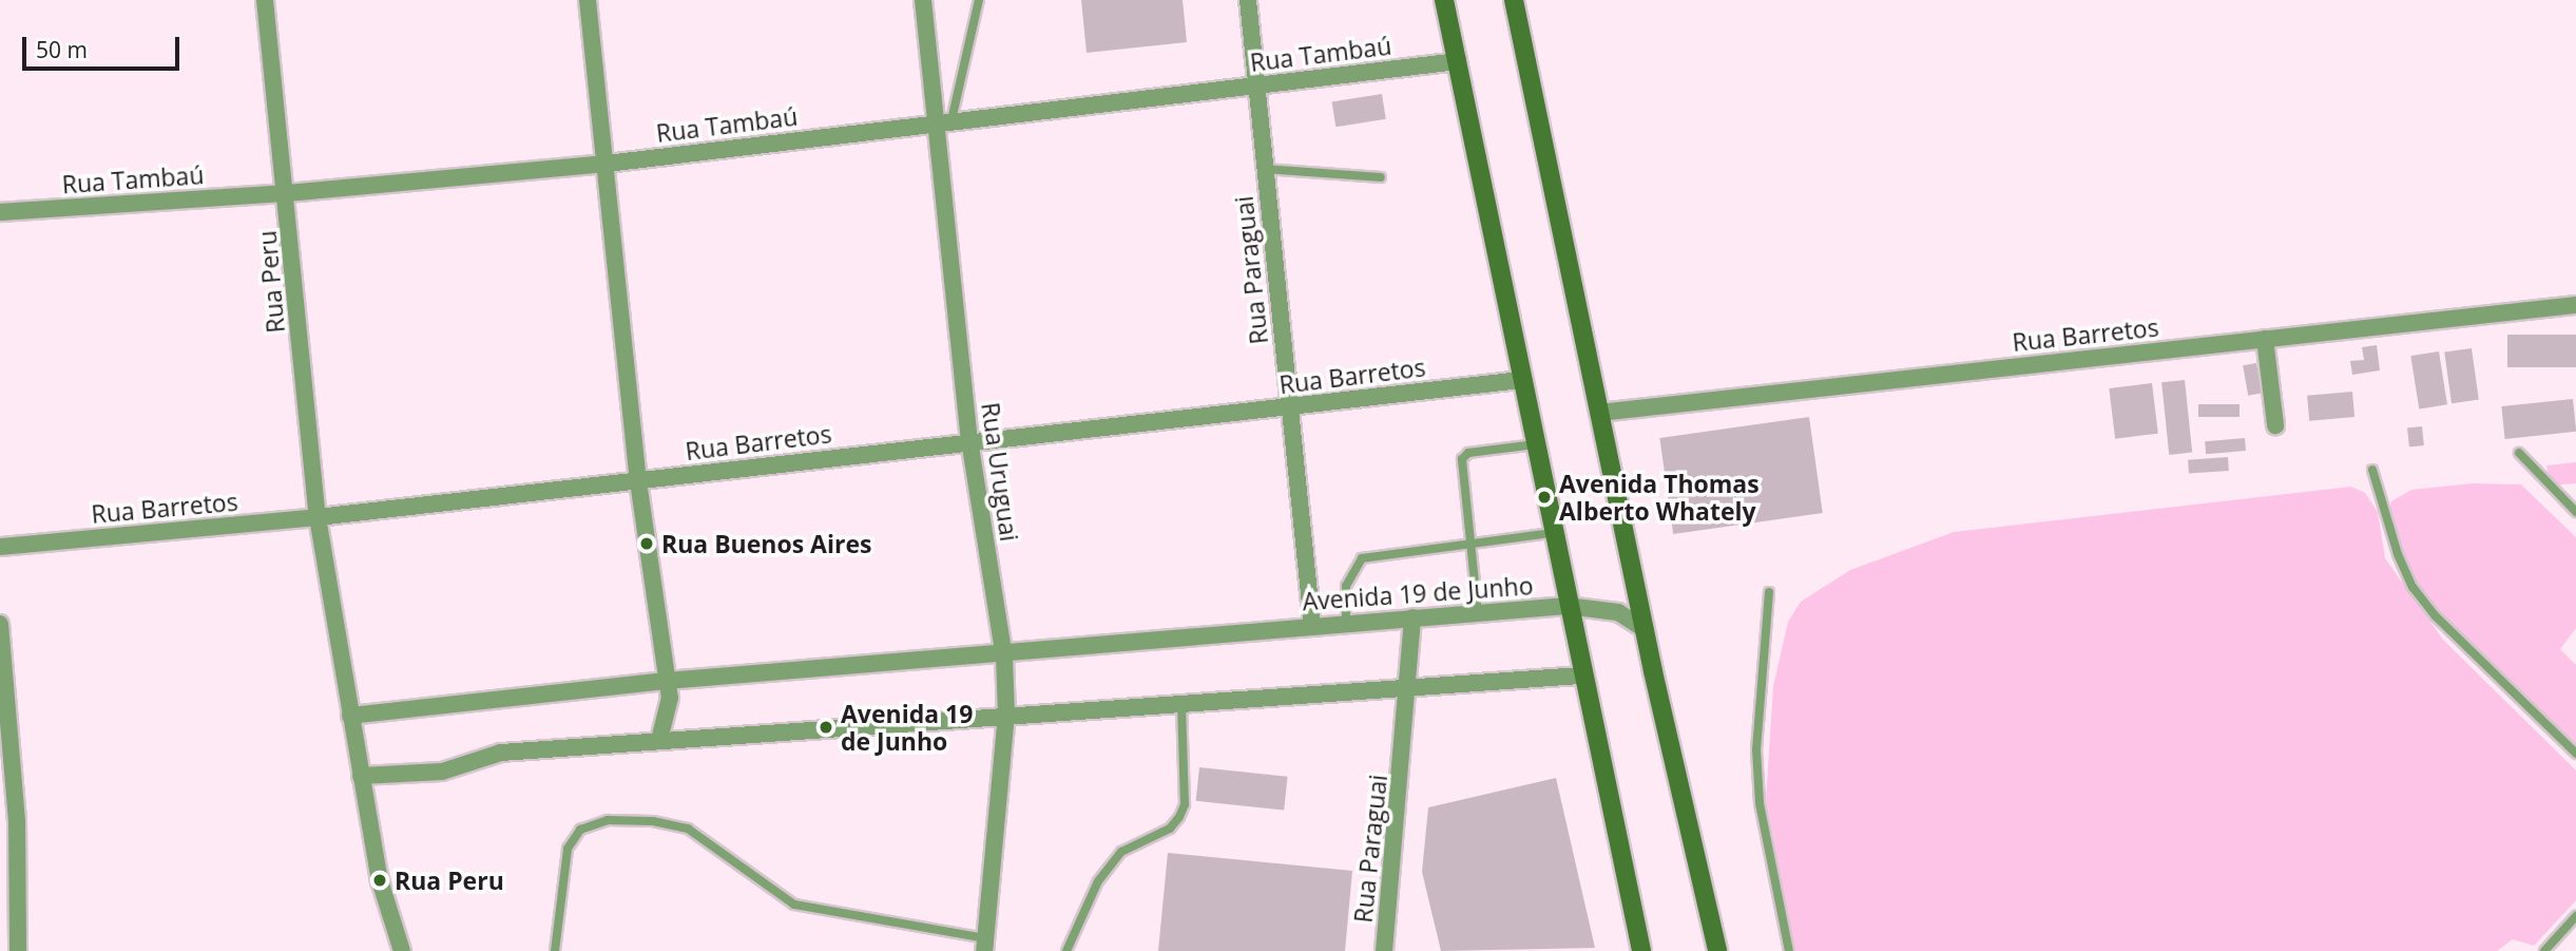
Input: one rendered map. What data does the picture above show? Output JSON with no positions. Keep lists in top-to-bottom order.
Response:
{
  "streets": {
    "street": [
      "Rua Tambaú",
      "Rua Paraguai",
      "Rua Peru",
      "Rua Barretos",
      "Rua Uruguai",
      "Avenida 19 de Junho"
    ]
  },
  "crossings": [
    ["Rua Tambaú", "Rua Paraguai"],
    ["Rua Tambaú", "Rua Peru"],
    ["Rua Tambaú", "Rua Uruguai"],
    ["Rua Paraguai", "Rua Barretos"],
    ["Rua Paraguai", "Avenida 19 de Junho"],
    ["Rua Peru", "Rua Barretos"],
    ["Rua Peru", "Avenida 19 de Junho"],
    ["Rua Barretos", "Rua Uruguai"],
    ["Rua Uruguai", "Avenida 19 de Junho"]
  ],
  "places": [
    "Avenida Thomas Alberto Whately",
    "Rua Buenos Aires",
    "Avenida 19 de Junho",
    "Rua Peru"
  ],
  "scale_bar": "50 m"
}
